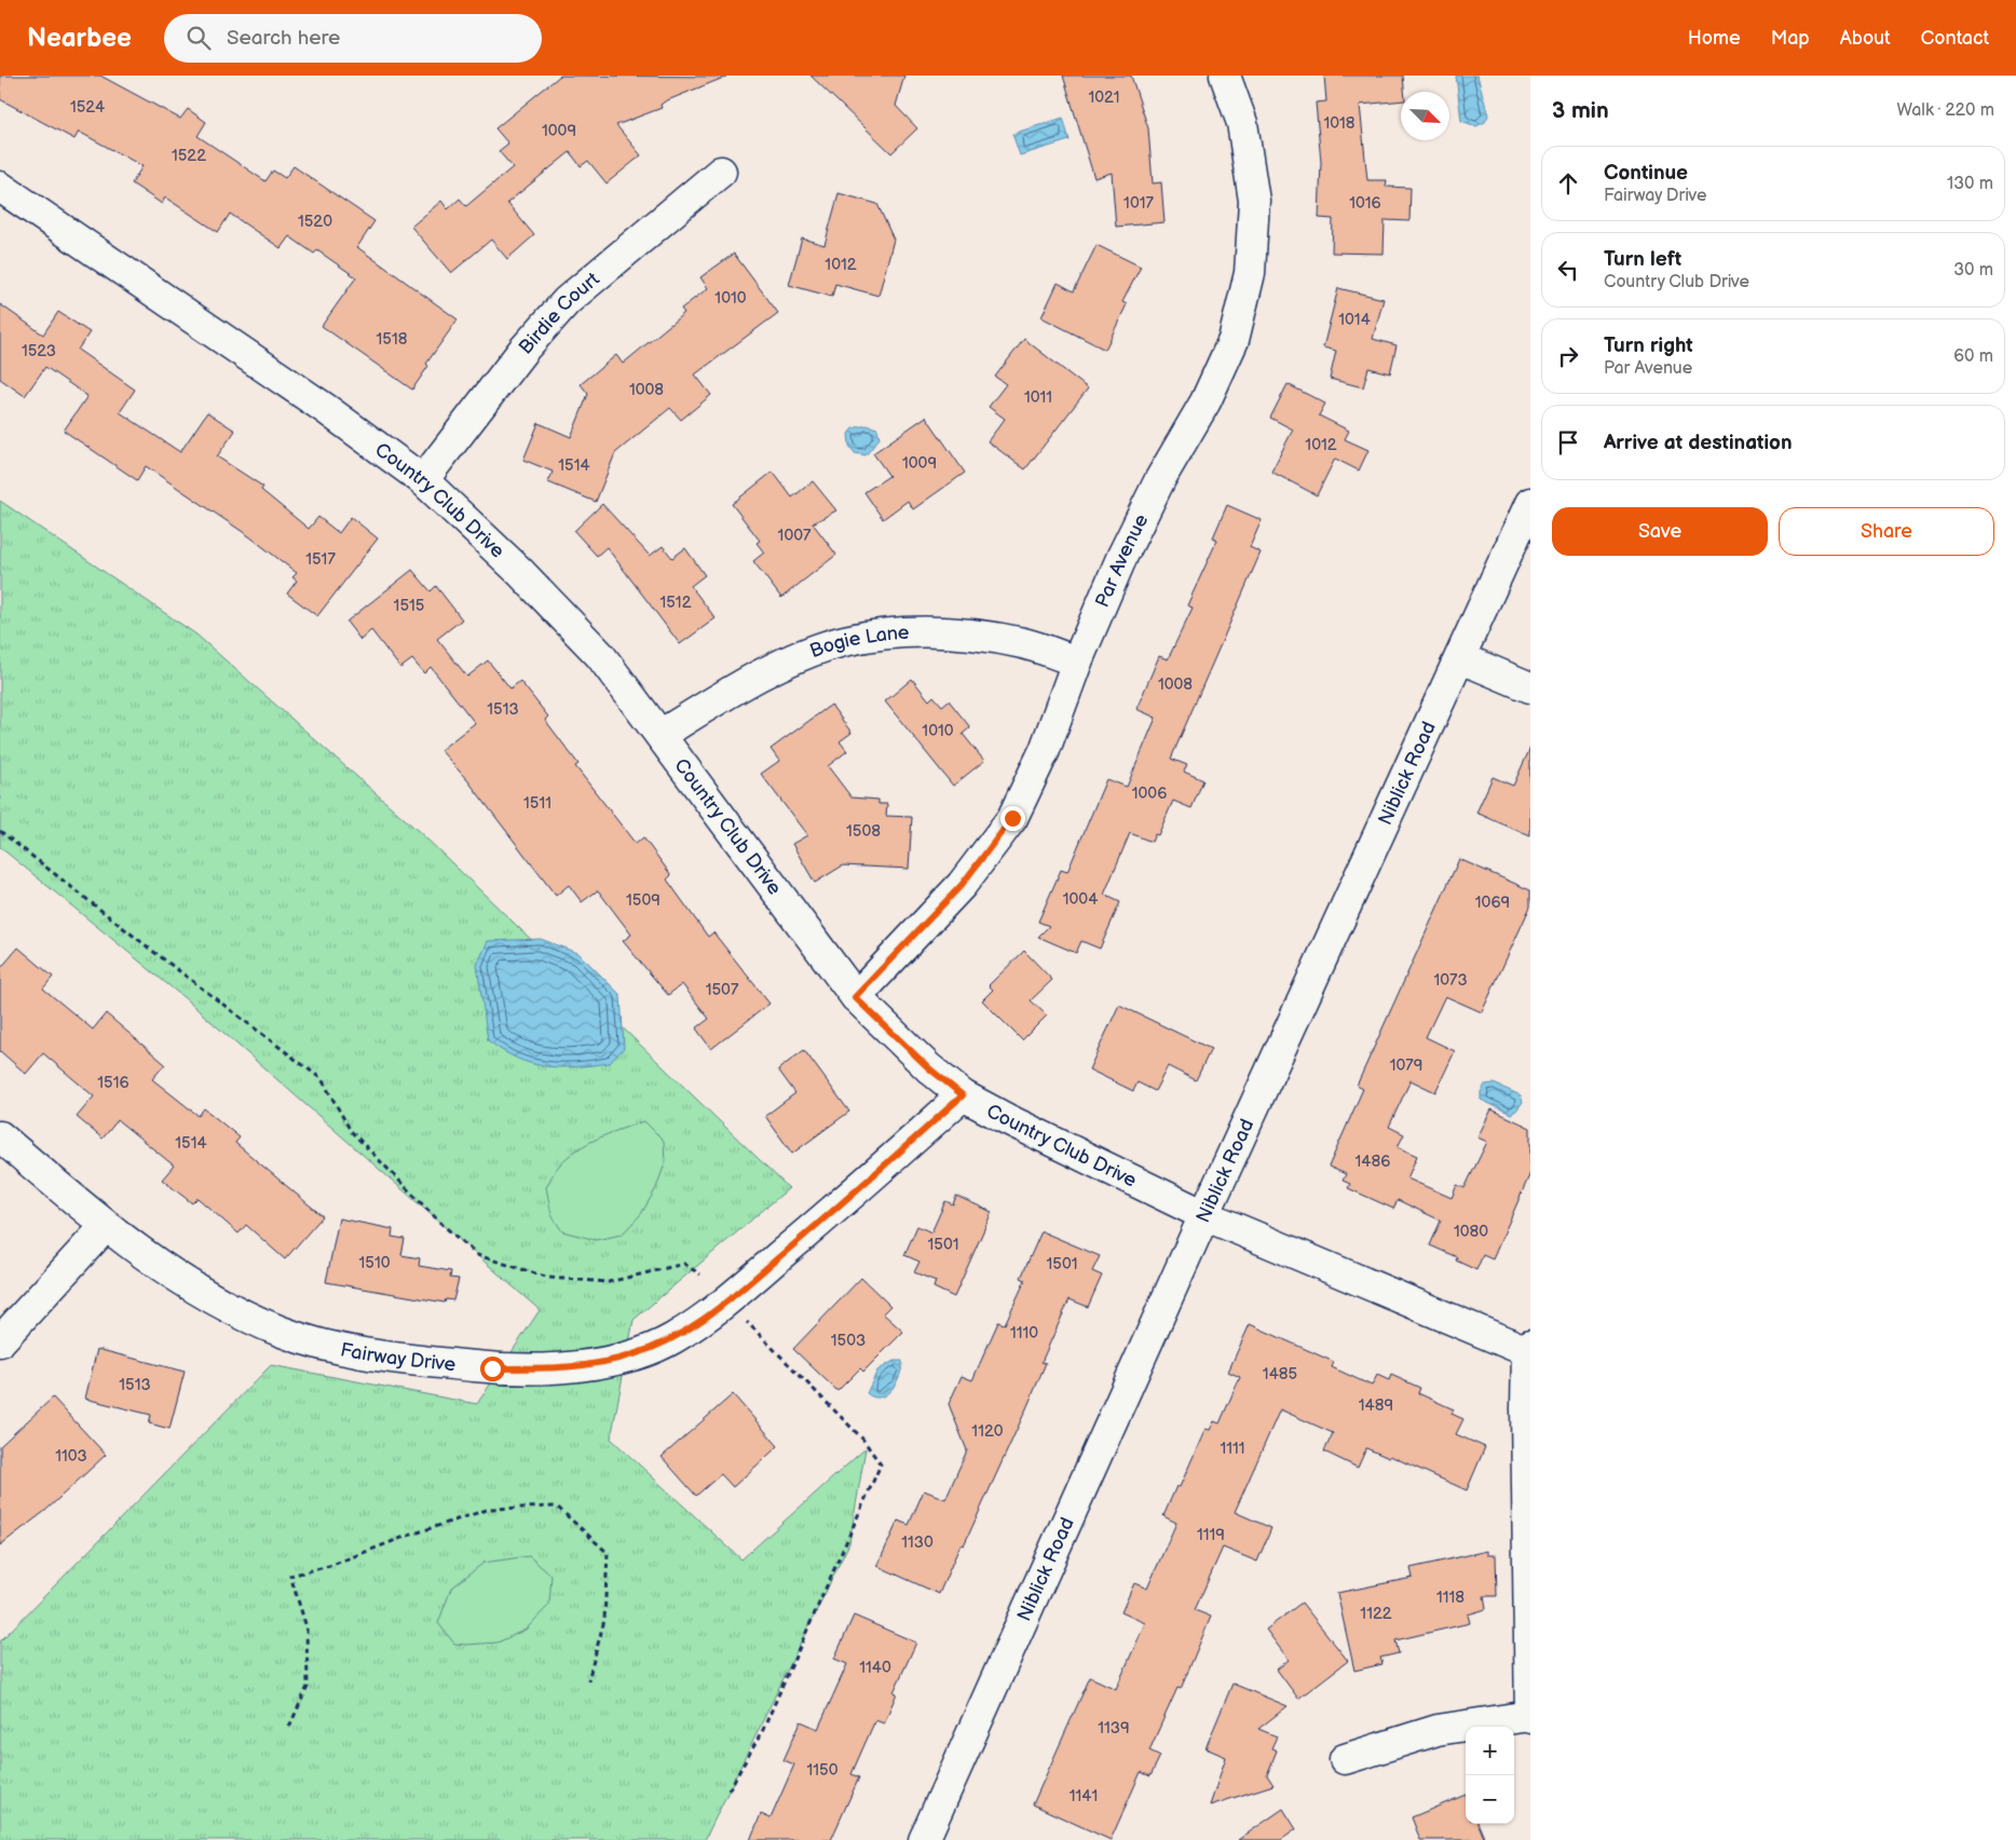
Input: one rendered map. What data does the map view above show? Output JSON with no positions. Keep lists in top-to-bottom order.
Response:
{
  "streets": {
    "street": [
      "Birdie Court",
      "Country Club Drive",
      "Par Avenue",
      "Bogie Lane",
      "Niblick Road",
      "Fairway Drive"
    ]
  },
  "crossings": [
    ["Birdie Court", "Country Club Drive"],
    ["Country Club Drive", "Par Avenue"],
    ["Country Club Drive", "Bogie Lane"],
    ["Country Club Drive", "Niblick Road"],
    ["Country Club Drive", "Fairway Drive"],
    ["Par Avenue", "Bogie Lane"]
  ],
  "house_numbers": [
    "1021",
    "1524",
    "1018",
    "1009",
    "1522",
    "1017",
    "1016",
    "1520",
    "1012",
    "1010",
    "1014",
    "1518",
    "1523",
    "1008",
    "1011",
    "1012",
    "1009",
    "1514",
    "1007",
    "1517",
    "1512",
    "1515",
    "1008",
    "1513",
    "1010",
    "1006",
    "1511",
    "1508",
    "1004",
    "1509",
    "1069",
    "1073",
    "1507",
    "1079",
    "1516",
    "1514",
    "1486",
    "1080",
    "1501",
    "1510",
    "1501",
    "1110",
    "1503",
    "1485",
    "1513",
    "1489",
    "1120",
    "1111",
    "1103",
    "1119",
    "1130",
    "1118",
    "1122",
    "1140",
    "1139",
    "1150",
    "1141"
  ],
  "north": "bottom right",
  "page": {
    "header": "Nearbee",
    "search": "Search here",
    "nav": [
      "Home",
      "Map",
      "About",
      "Contact"
    ],
    "heading": ["3 min", "Walk · 220 m"],
    "list": [
      ["Continue", "Fairway Drive", "130 m"],
      ["Turn left", "Country Club Drive", "30 m"],
      ["Turn right", "Par Avenue", "60 m"],
      "Arrive at destination"
    ],
    "buttons": ["Save", "Share"],
    "map_buttons": ["+", "−"]
  }
}
